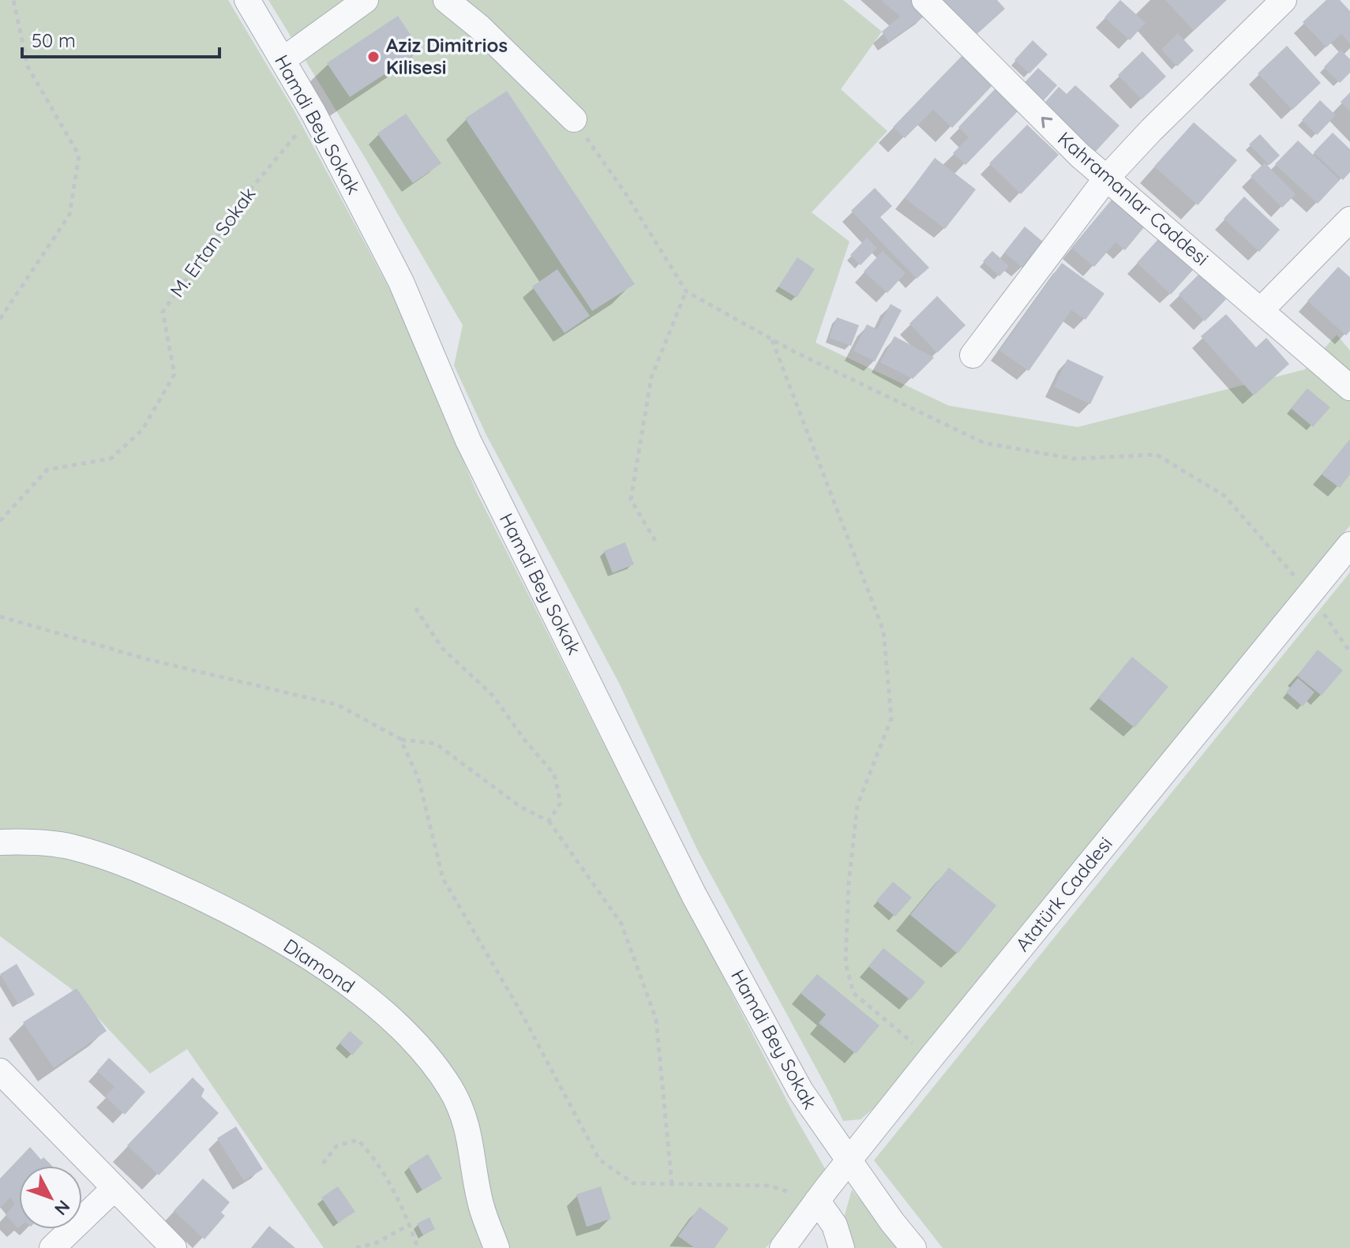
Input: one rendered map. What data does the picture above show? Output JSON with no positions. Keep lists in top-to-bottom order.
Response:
{
  "streets": {
    "street": [
      "Hamdi Bey Sokak",
      "Kahramanlar Caddesi",
      "Atatürk Caddesi",
      "Diamond"
    ],
    "path": ["M. Ertan Sokak"]
  },
  "crossings": [
    ["Hamdi Bey Sokak", "M. Ertan Sokak"],
    ["Hamdi Bey Sokak", "Atatürk Caddesi"]
  ],
  "one_way": ["Kahramanlar Caddesi"],
  "places": ["Aziz Dimitrios Kilisesi"],
  "scale_bar": "50 m",
  "north": "bottom right"
}
